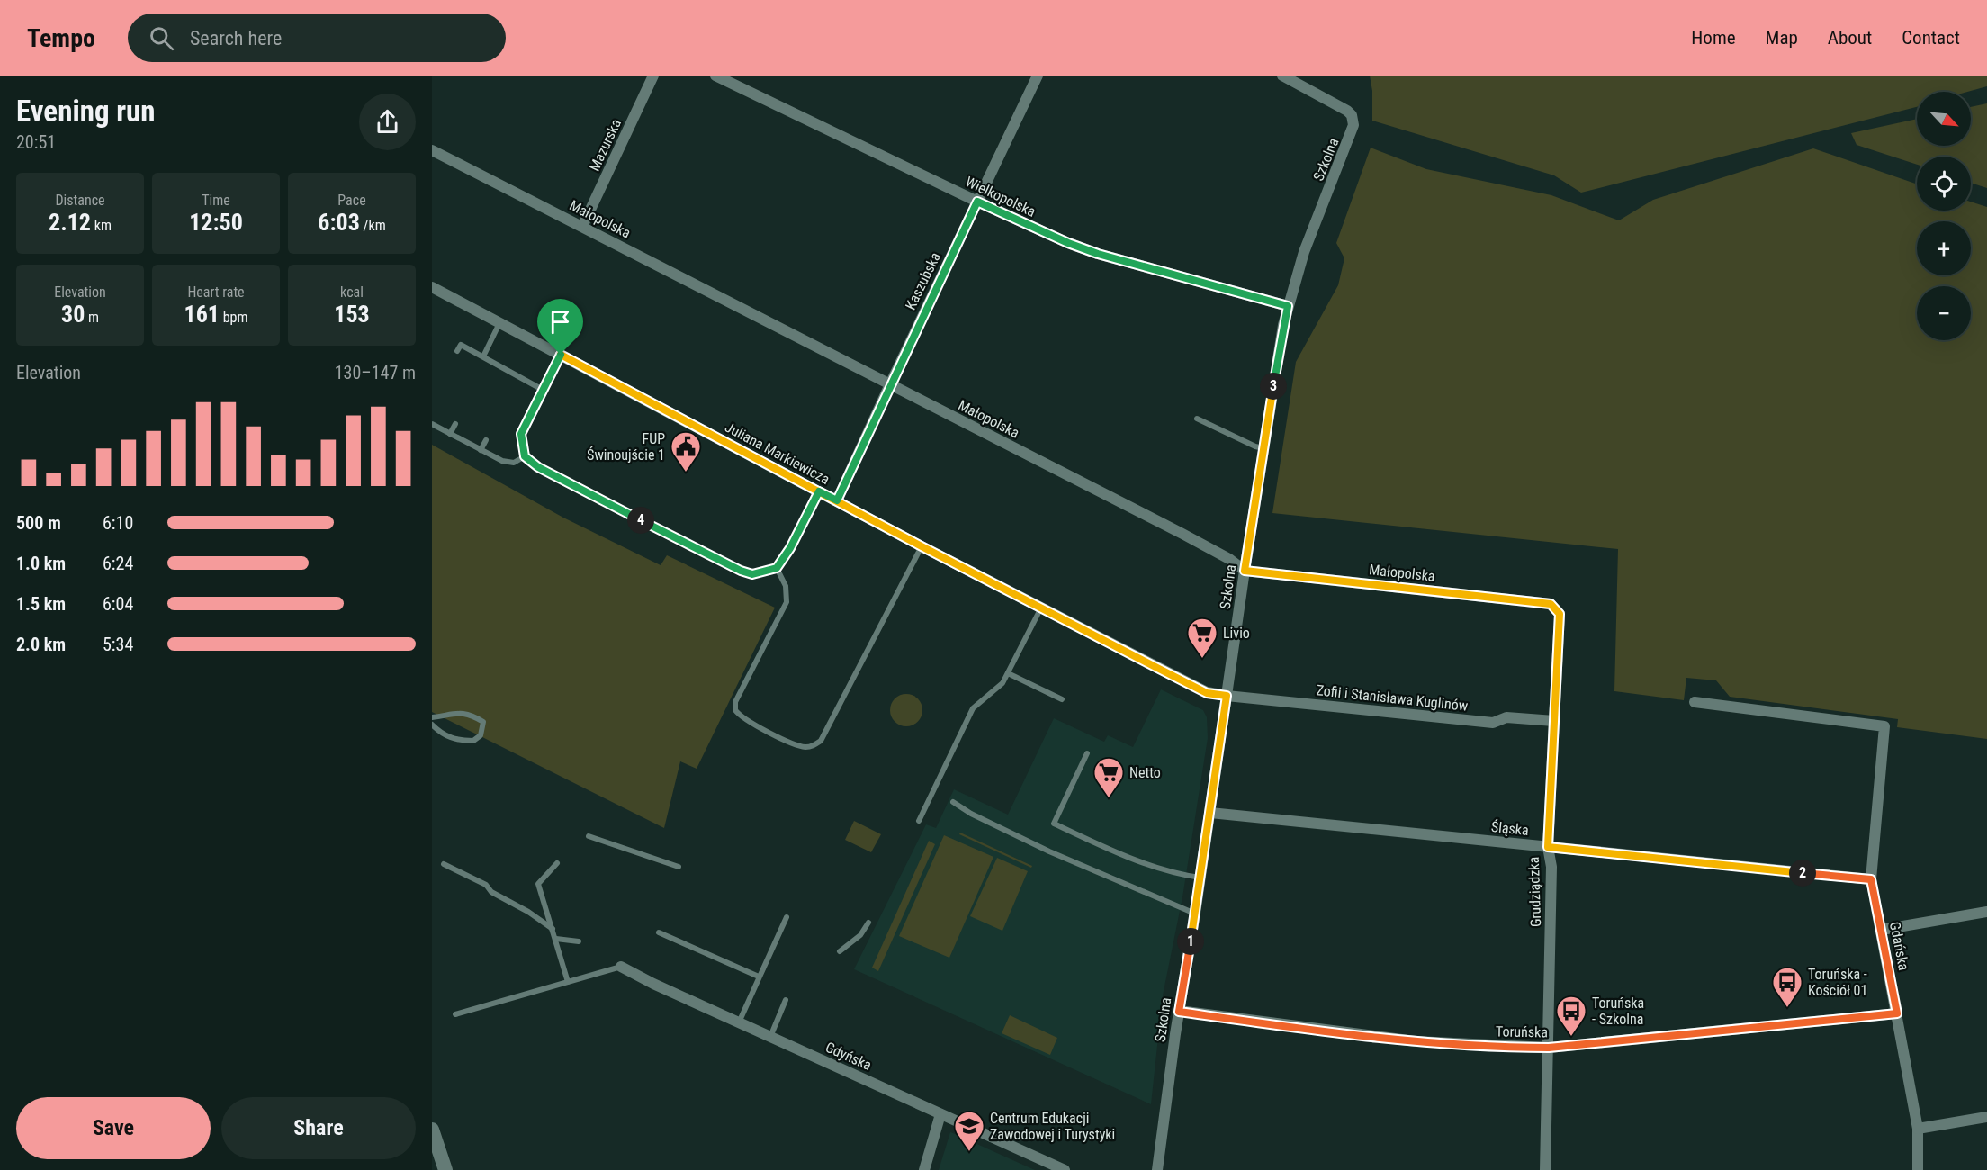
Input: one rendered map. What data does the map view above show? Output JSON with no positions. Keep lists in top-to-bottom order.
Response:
{
  "streets": {
    "street": [
      "Mazurska",
      "Szkolna",
      "Wielkopolska",
      "Małopolska",
      "Kaszubska",
      "Juliana Markiewicza",
      "Zofii i Stanisława Kuglinów",
      "Śląska",
      "Grudziądzka",
      "Gdańska",
      "Toruńska",
      "Gdyńska"
    ]
  },
  "crossings": [
    ["Mazurska", "Małopolska"],
    ["Szkolna", "Wielkopolska"],
    ["Szkolna", "Małopolska"],
    ["Szkolna", "Juliana Markiewicza"],
    ["Szkolna", "Zofii i Stanisława Kuglinów"],
    ["Szkolna", "Śląska"],
    ["Szkolna", "Toruńska"],
    ["Wielkopolska", "Kaszubska"],
    ["Małopolska", "Kaszubska"],
    ["Małopolska", "Grudziądzka"],
    ["Kaszubska", "Juliana Markiewicza"],
    ["Juliana Markiewicza", "Zofii i Stanisława Kuglinów"],
    ["Zofii i Stanisława Kuglinów", "Grudziądzka"],
    ["Śląska", "Grudziądzka"],
    ["Śląska", "Gdańska"],
    ["Grudziądzka", "Toruńska"],
    ["Gdańska", "Toruńska"]
  ],
  "places": {
    "public building": ["FUP Świnoujście 1"],
    "supermarket": ["Livio", "Netto"],
    "bus stop": ["Toruńska - Kościół 01", "Toruńska - Szkolna"],
    "school or university": ["Centrum Edukacji Zawodowej i Turystyki"]
  },
  "north": "bottom right",
  "page": {
    "header": "Tempo",
    "search": "Search here",
    "nav": [
      "Home",
      "Map",
      "About",
      "Contact"
    ],
    "heading": ["Evening run", "20:51"],
    "map_buttons": ["+", "−"],
    "stats": [
      ["Distance", "2.12 km"],
      ["Time", "12:50"],
      ["Pace", "6:03 /km"],
      ["Elevation", "30 m"],
      ["Heart rate", "161 bpm"],
      ["kcal", "153"]
    ],
    "chart": ["Elevation", "130–147 m"],
    "pins": [
      "3",
      "4",
      "2",
      "1"
    ],
    "list": [
      {
        "name": "500 m",
        "note": "6:10"
      },
      {
        "name": "1.0 km",
        "note": "6:24"
      },
      {
        "name": "1.5 km",
        "note": "6:04"
      },
      {
        "name": "2.0 km",
        "note": "5:34"
      }
    ],
    "buttons": ["Save", "Share"]
  }
}
